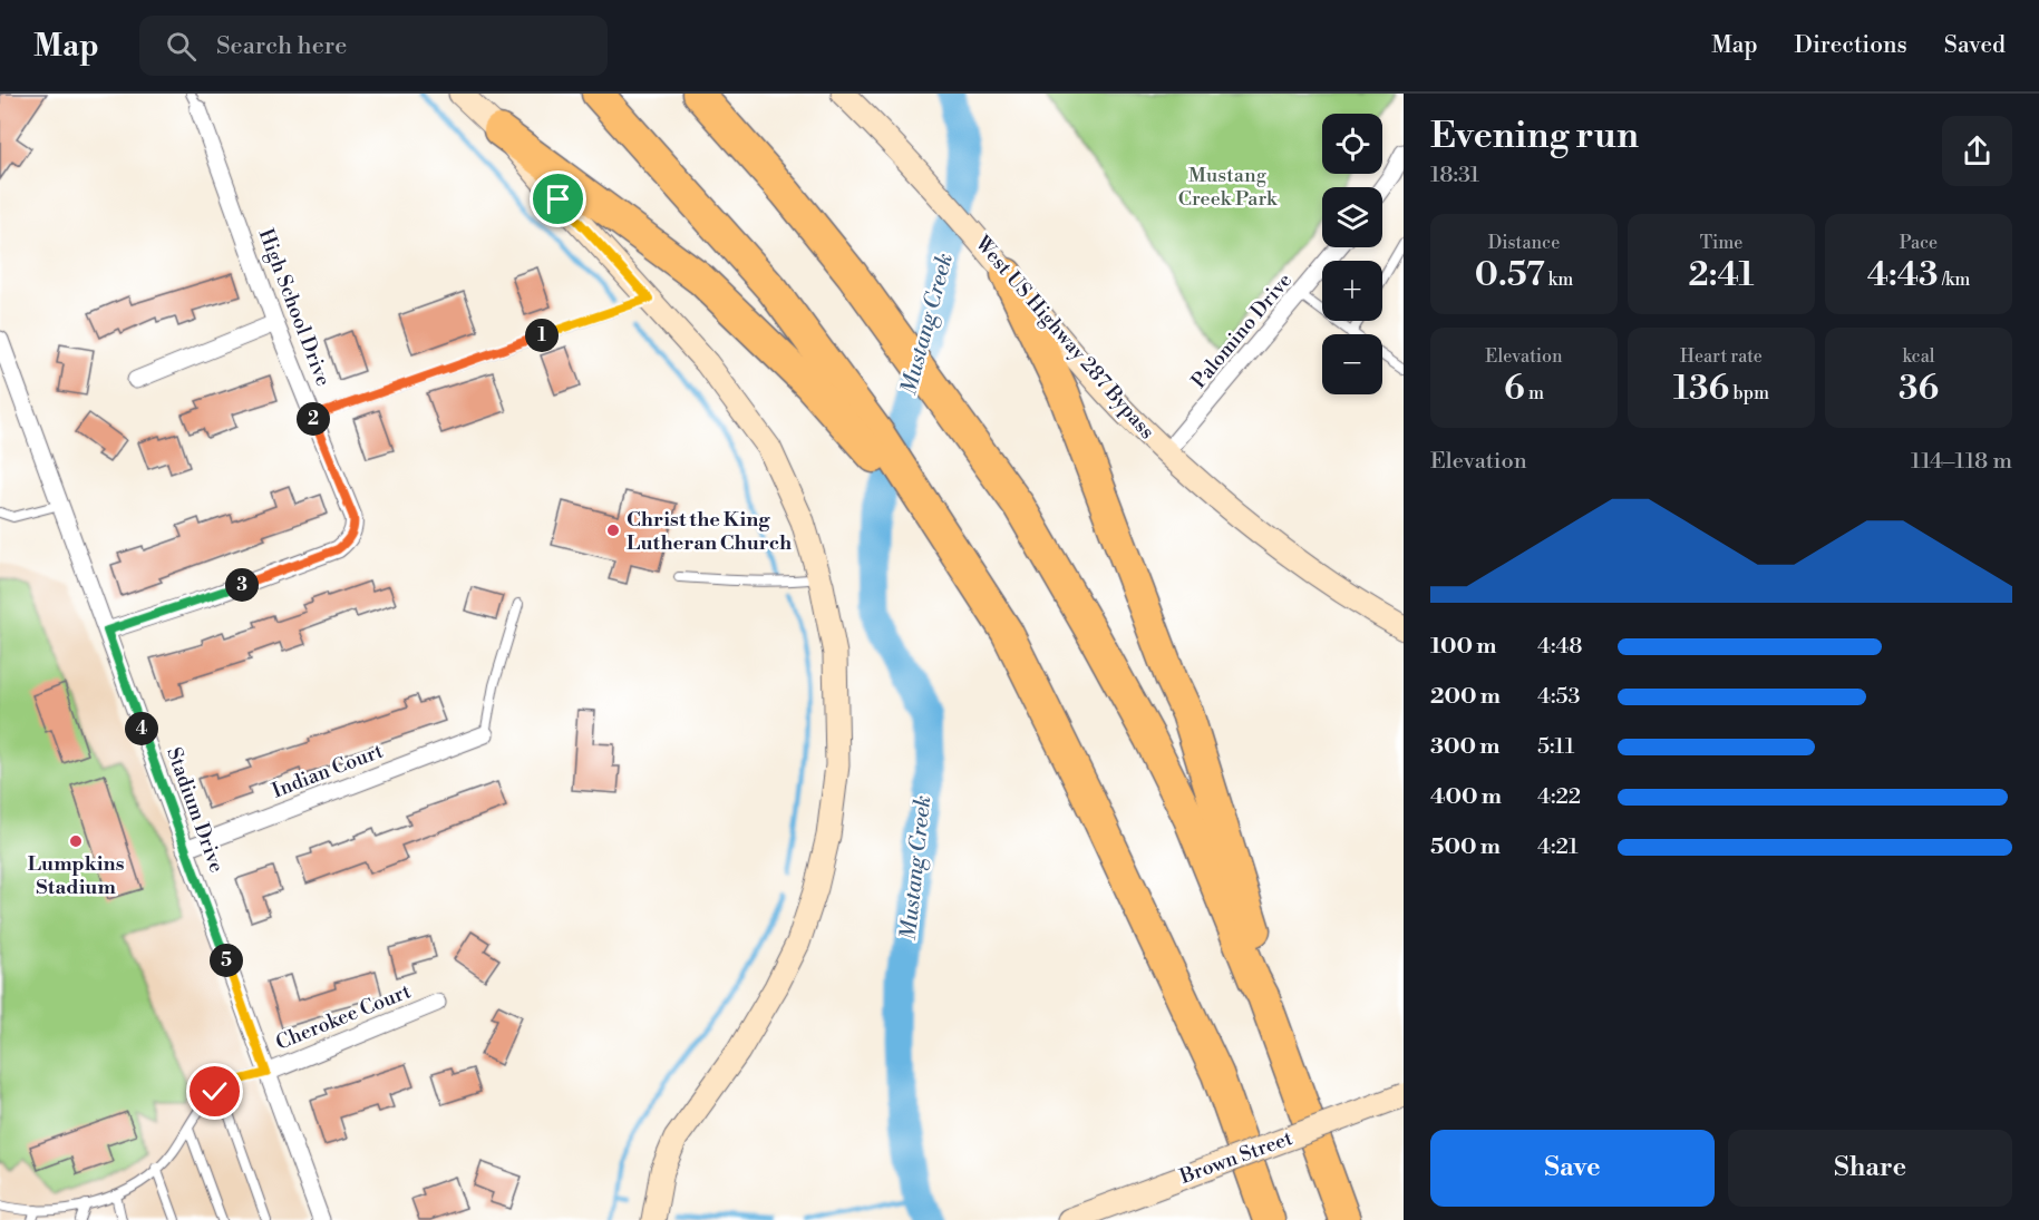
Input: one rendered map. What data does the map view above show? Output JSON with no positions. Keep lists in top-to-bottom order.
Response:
{
  "streets": {
    "main road": ["West US Highway 287 Bypass", "Brown Street"],
    "street": [
      "High School Drive",
      "Palomino Drive",
      "Indian Court",
      "Stadium Drive",
      "Cherokee Court"
    ]
  },
  "crossings": [
    ["High School Drive", "Stadium Drive"],
    ["Palomino Drive", "West US Highway 287 Bypass"],
    ["Indian Court", "Stadium Drive"],
    ["Stadium Drive", "Cherokee Court"]
  ],
  "water": ["Mustang Creek"],
  "parks": ["Mustang Creek Park"],
  "places": ["Christ the King Lutheran Church", "Lumpkins Stadium"],
  "page": {
    "header": "Map",
    "search": "Search here",
    "nav": ["Map", "Directions", "Saved"],
    "heading": ["Evening run", "18:31"],
    "map_buttons": ["+", "−"],
    "stats": [
      ["Distance", "0.57 km"],
      ["Time", "2:41"],
      ["Pace", "4:43 /km"],
      ["Elevation", "6 m"],
      ["Heart rate", "136 bpm"],
      ["kcal", "36"]
    ],
    "pins": [
      "1",
      "2",
      "3",
      "4",
      "5"
    ],
    "chart": ["Elevation", "114–118 m"],
    "list": [
      {
        "name": "100 m",
        "note": "4:48"
      },
      {
        "name": "200 m",
        "note": "4:53"
      },
      {
        "name": "300 m",
        "note": "5:11"
      },
      {
        "name": "400 m",
        "note": "4:22"
      },
      {
        "name": "500 m",
        "note": "4:21"
      }
    ],
    "buttons": ["Save", "Share"]
  }
}
